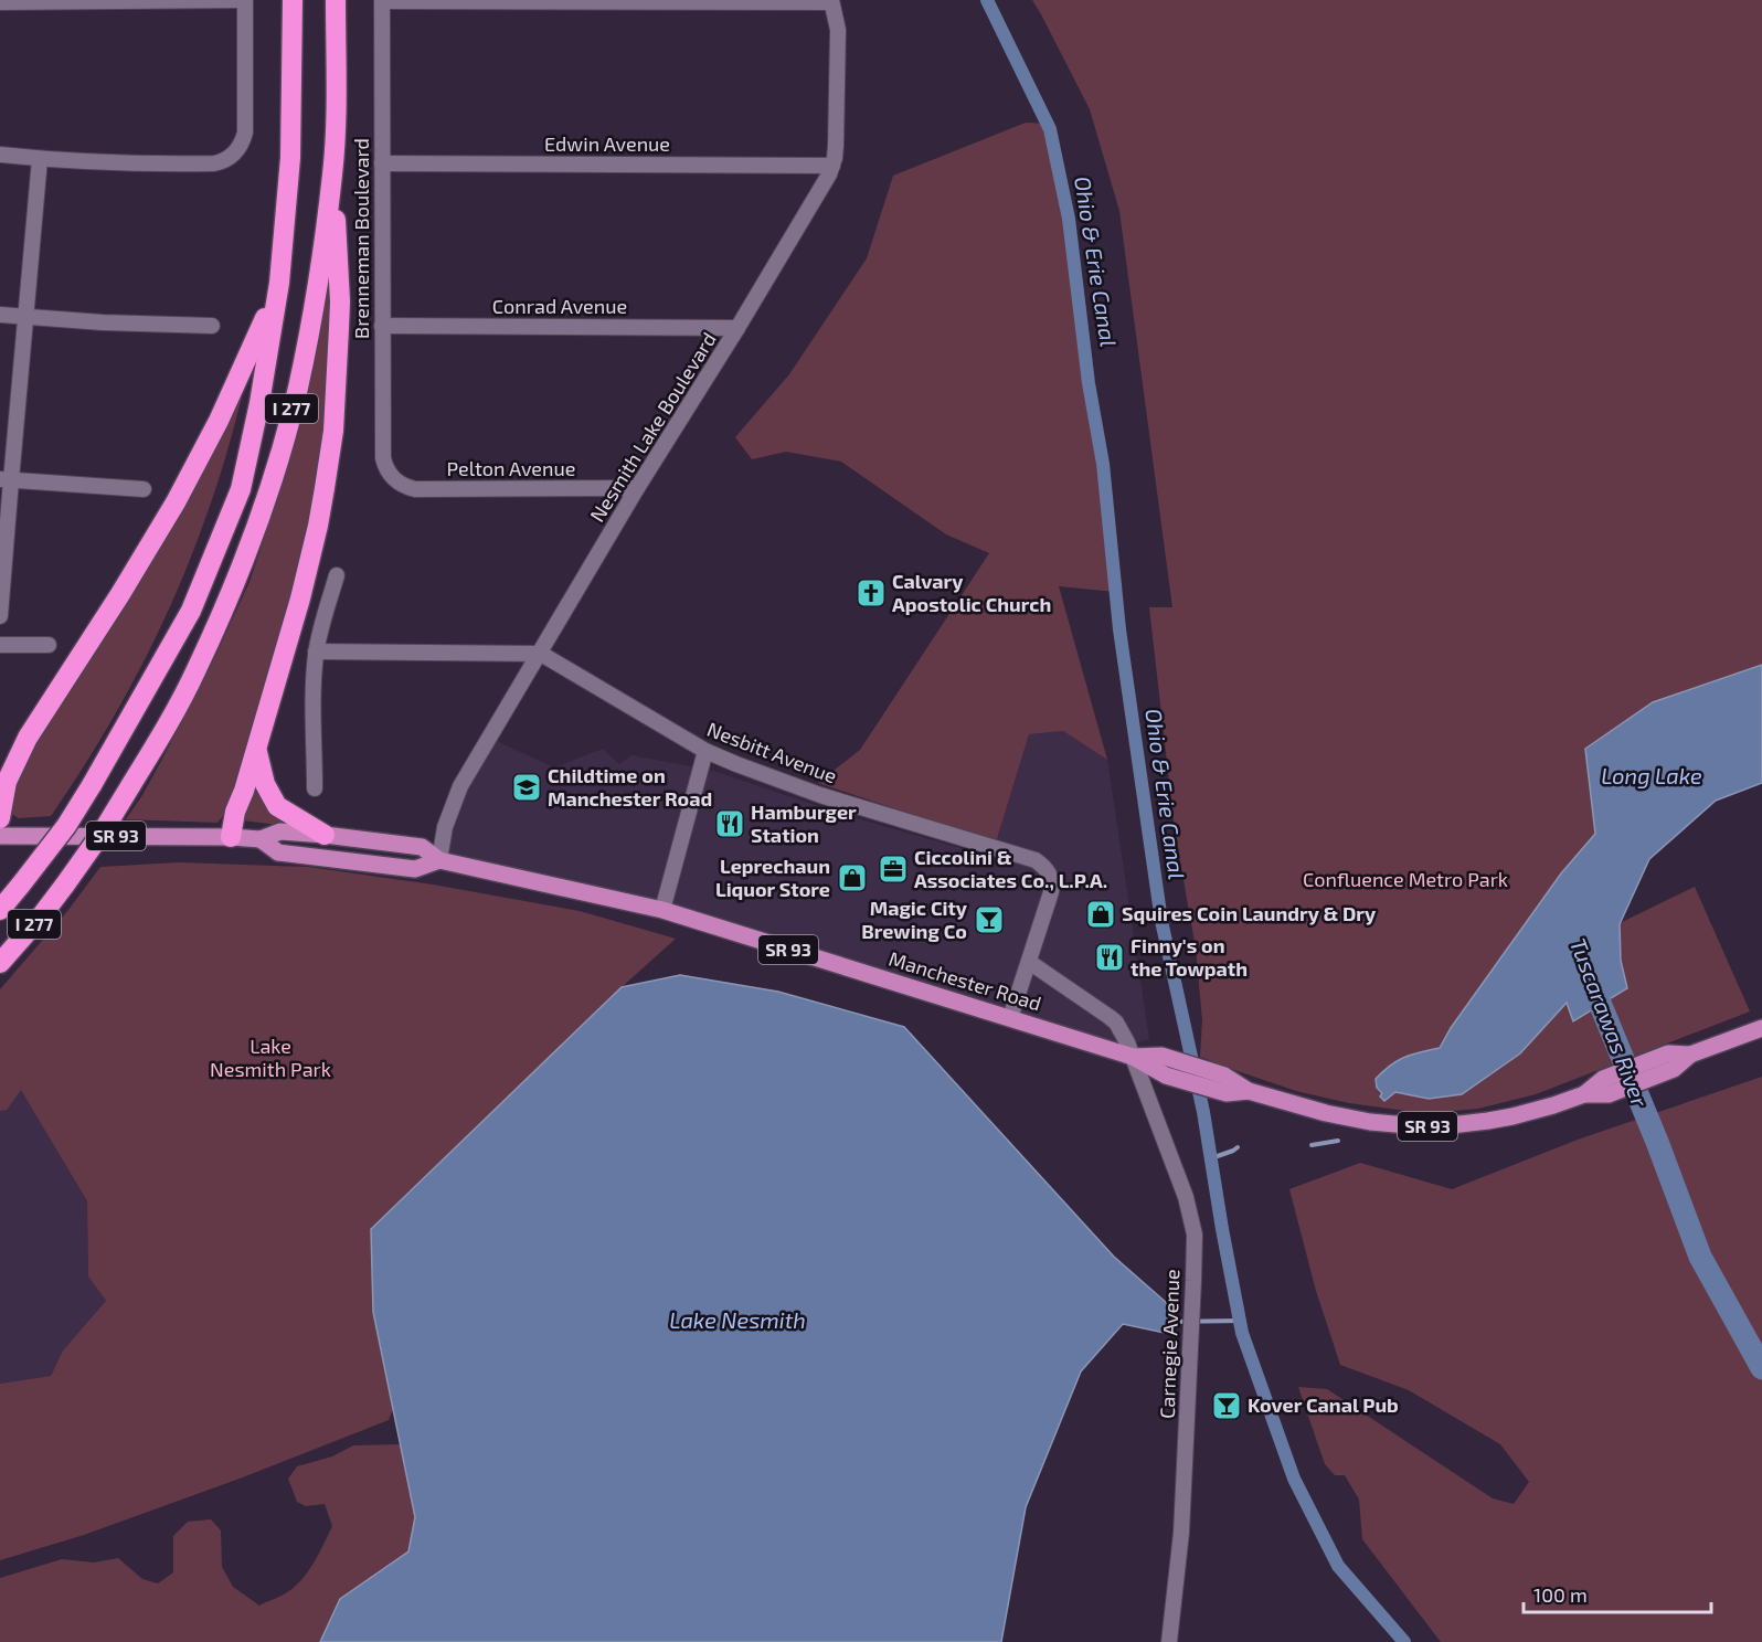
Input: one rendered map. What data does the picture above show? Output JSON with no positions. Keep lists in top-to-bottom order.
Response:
{
  "streets": {
    "highway": ["I 277"],
    "main road": ["SR 93", "Manchester Road"],
    "street": [
      "Edwin Avenue",
      "Brenneman Boulevard",
      "Conrad Avenue",
      "Nesmith Lake Boulevard",
      "Pelton Avenue",
      "Nesbitt Avenue",
      "Carnegie Avenue"
    ]
  },
  "crossings": [
    ["Edwin Avenue", "Brenneman Boulevard"],
    ["Edwin Avenue", "Nesmith Lake Boulevard"],
    ["Brenneman Boulevard", "Conrad Avenue"],
    ["Brenneman Boulevard", "Pelton Avenue"],
    ["Conrad Avenue", "Nesmith Lake Boulevard"],
    ["Nesmith Lake Boulevard", "Pelton Avenue"],
    ["Nesmith Lake Boulevard", "Nesbitt Avenue"],
    ["Nesmith Lake Boulevard", "Manchester Road"],
    ["Nesbitt Avenue", "Manchester Road"],
    ["Manchester Road", "Carnegie Avenue"]
  ],
  "water": [
    "Ohio & Erie Canal",
    "Long Lake",
    "Tuscarawas River",
    "Lake Nesmith"
  ],
  "parks": ["Confluence Metro Park", "Lake Nesmith Park"],
  "places": {
    "church": ["Calvary Apostolic Church"],
    "school or university": ["Childtime on Manchester Road"],
    "restaurant": ["Hamburger Station", "Finny's on the Towpath"],
    "office": ["Ciccolini & Associates Co., L.P.A."],
    "shop": ["Leprechaun Liquor Store", "Squires Coin Laundry & Dry"],
    "bar": ["Magic City Brewing Co", "Kover Canal Pub"]
  },
  "scale_bar": "100 m"
}
